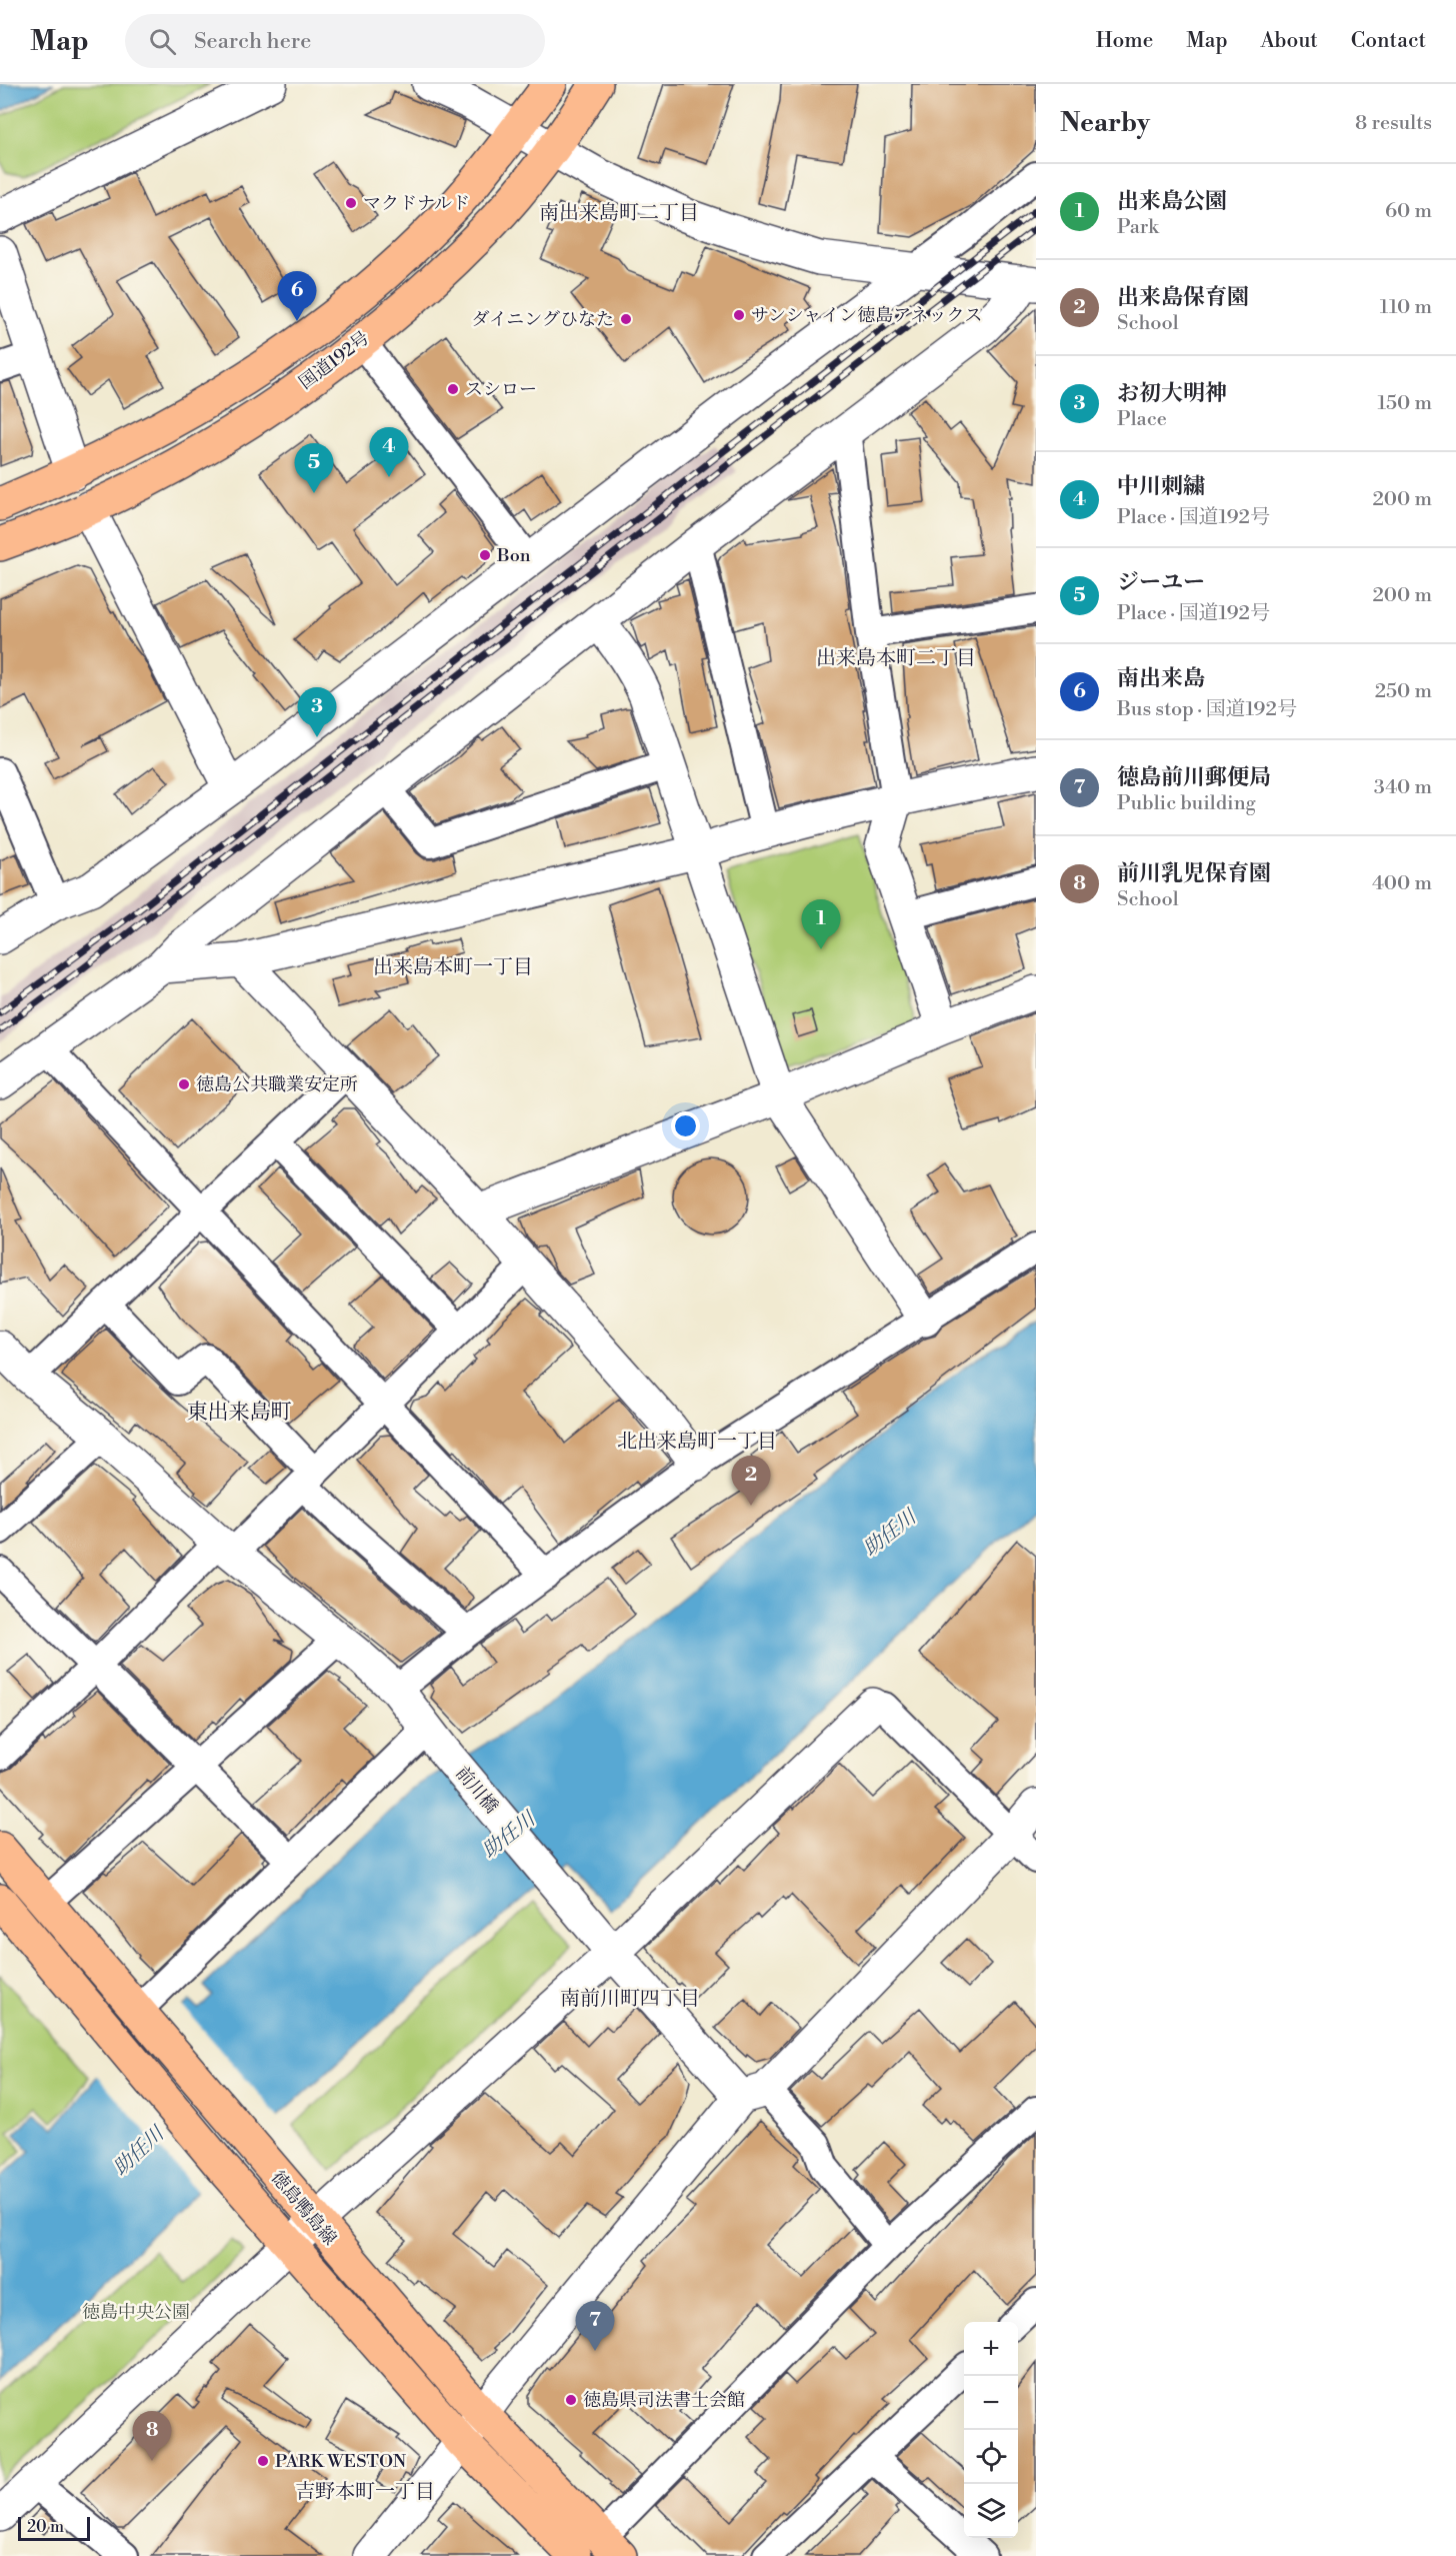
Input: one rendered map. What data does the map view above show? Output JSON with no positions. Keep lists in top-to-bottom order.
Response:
{
  "streets": {
    "main road": ["国道192号", "徳島鴨島線"],
    "street": ["前川橋"]
  },
  "districts": [
    "南出来島町二丁目",
    "出来島本町二丁目",
    "出来島本町一丁目",
    "東出来島町",
    "北出来島町一丁目",
    "南前川町四丁目",
    "吉野本町一丁目"
  ],
  "water": ["助任川"],
  "parks": ["徳島中央公園"],
  "places": [
    "マクドナルド",
    "サンシャイン徳島アネックス",
    "ダイニングひなた",
    "スシロー",
    "Bon",
    "徳島公共職業安定所",
    "徳島県司法書士会館",
    "PARK WESTON"
  ],
  "scale_bar": "20 m",
  "page": {
    "header": "Map",
    "search": "Search here",
    "nav": [
      "Home",
      "Map",
      "About",
      "Contact"
    ],
    "heading": ["Nearby", "8 results"],
    "list": [
      {
        "mark": "1",
        "name": "出来島公園",
        "note": "Park",
        "value": "60 m"
      },
      {
        "mark": "2",
        "name": "出来島保育園",
        "note": "School",
        "value": "110 m"
      },
      {
        "mark": "3",
        "name": "お初大明神",
        "note": "Place",
        "value": "150 m"
      },
      {
        "mark": "4",
        "name": "中川刺繍",
        "note": "Place · 国道192号",
        "value": "200 m"
      },
      {
        "mark": "5",
        "name": "ジーユー",
        "note": "Place · 国道192号",
        "value": "200 m"
      },
      {
        "mark": "6",
        "name": "南出来島",
        "note": "Bus stop · 国道192号",
        "value": "250 m"
      },
      {
        "mark": "7",
        "name": "徳島前川郵便局",
        "note": "Public building",
        "value": "340 m"
      },
      {
        "mark": "8",
        "name": "前川乳児保育園",
        "note": "School",
        "value": "400 m"
      }
    ],
    "pins": [
      "6",
      "4",
      "5",
      "3",
      "1",
      "2",
      "7",
      "8"
    ],
    "map_buttons": ["+", "−"],
    "scale": "20 m"
  }
}
